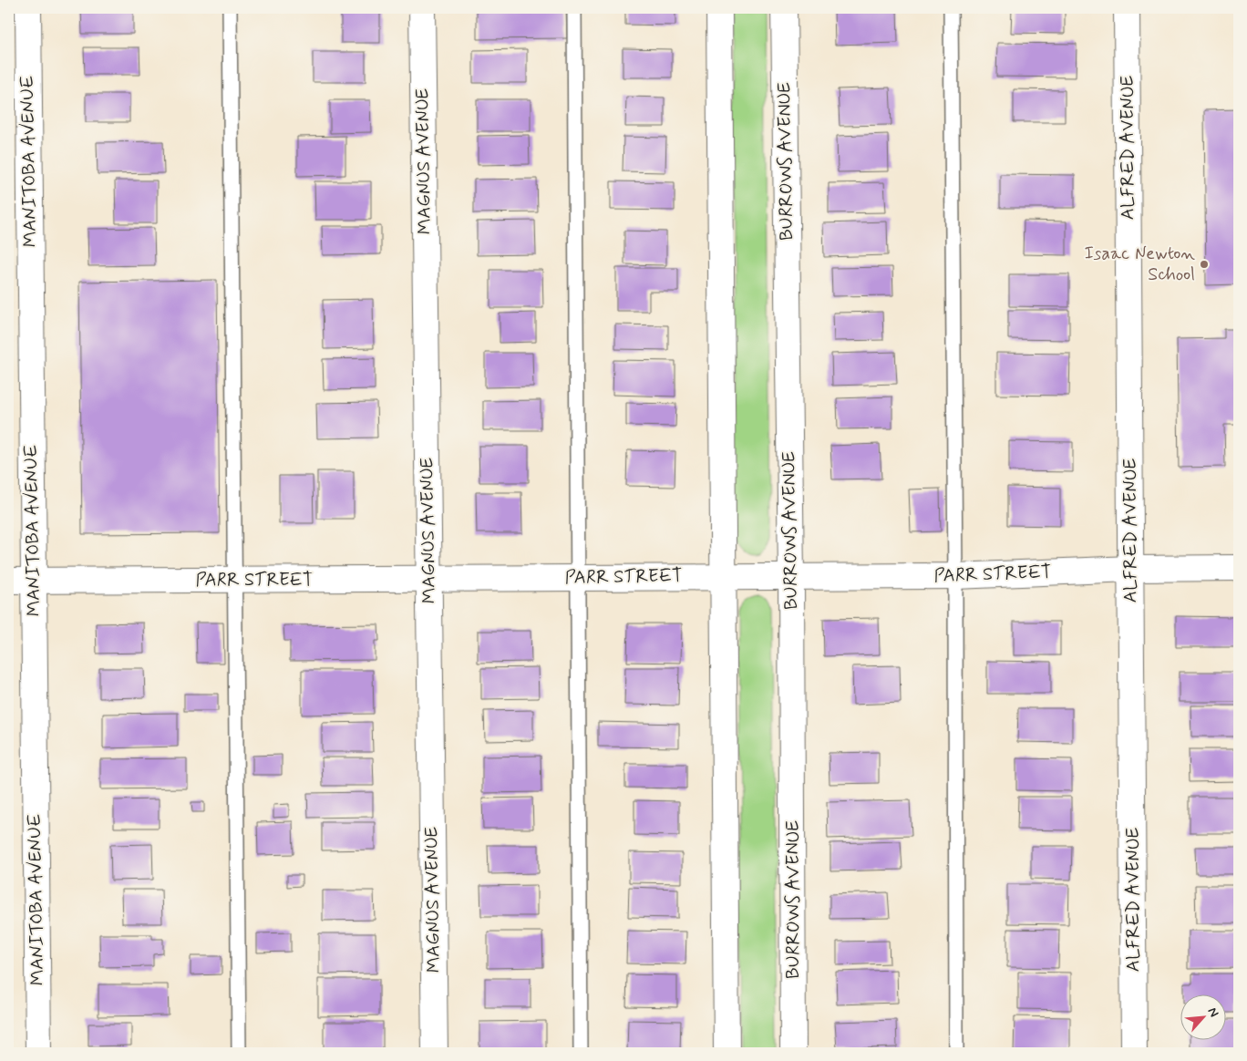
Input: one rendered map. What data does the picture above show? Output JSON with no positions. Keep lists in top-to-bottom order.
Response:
{
  "streets": {
    "street": [
      "ALFRED AVENUE",
      "MANITOBA AVENUE",
      "MAGNUS AVENUE",
      "BURROWS AVENUE",
      "PARR STREET"
    ]
  },
  "crossings": [
    ["ALFRED AVENUE", "PARR STREET"],
    ["MANITOBA AVENUE", "PARR STREET"],
    ["MAGNUS AVENUE", "PARR STREET"],
    ["BURROWS AVENUE", "PARR STREET"]
  ],
  "places": ["Isaac Newton School"],
  "north": "top right"
}
